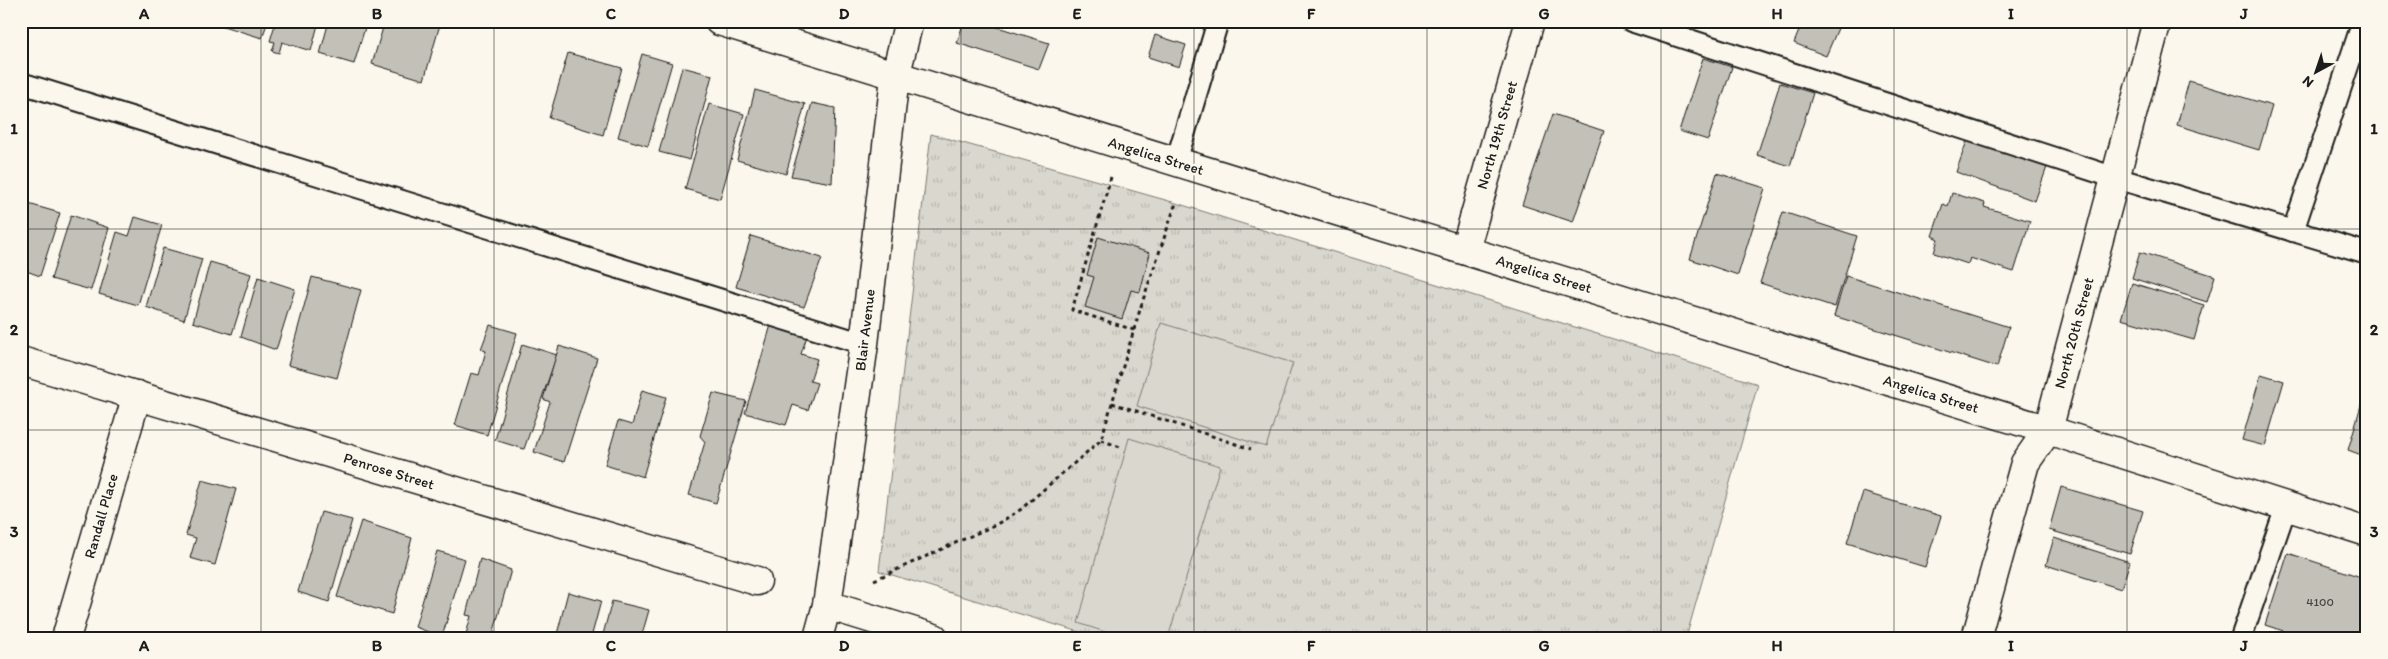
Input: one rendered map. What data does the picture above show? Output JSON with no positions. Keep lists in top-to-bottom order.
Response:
{
  "streets": {
    "street": [
      "North 19th Street",
      "Angelica Street",
      "Blair Avenue",
      "North 20th Street",
      "Penrose Street",
      "Randall Place"
    ]
  },
  "crossings": [
    ["North 19th Street", "Angelica Street"],
    ["Angelica Street", "Blair Avenue"],
    ["Angelica Street", "North 20th Street"],
    ["Penrose Street", "Randall Place"]
  ],
  "house_numbers": ["4100"],
  "north": "bottom left",
  "grid": {
    "columns": [
      "A",
      "B",
      "C",
      "D",
      "E",
      "F",
      "G",
      "H",
      "I",
      "J"
    ],
    "rows": ["1", "2", "3"]
  }
}
